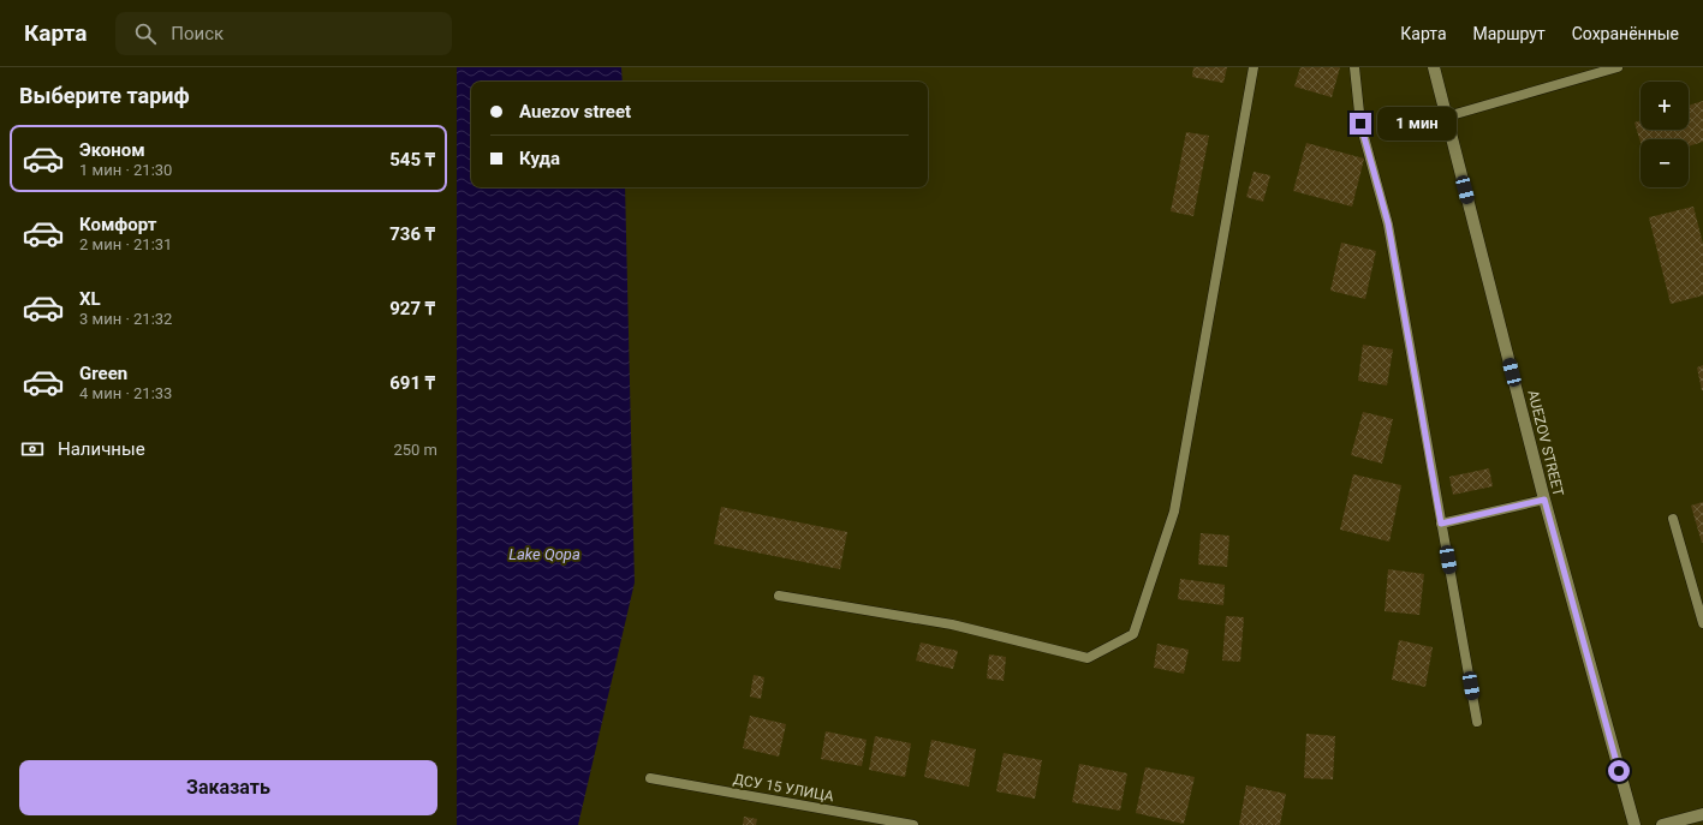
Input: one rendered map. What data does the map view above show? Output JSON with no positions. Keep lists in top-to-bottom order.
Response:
{
  "streets": {
    "main road": ["AUEZOV STREET"],
    "lane": ["ДСУ 15 УЛИЦА"]
  },
  "water": ["Lake Qopa"],
  "page": {
    "header": "Карта",
    "search": "Поиск",
    "nav": ["Карта", "Маршрут", "Сохранённые"],
    "heading": "Выберите тариф",
    "map_buttons": ["+", "−"],
    "banner": ["Auezov street", "Куда"],
    "bubble": "1 мин",
    "list": [
      {
        "name": "Эконом",
        "note": "1 мин · 21:30",
        "value": "545 ₸"
      },
      {
        "name": "Комфорт",
        "note": "2 мин · 21:31",
        "value": "736 ₸"
      },
      {
        "name": "XL",
        "note": "3 мин · 21:32",
        "value": "927 ₸"
      },
      {
        "name": "Green",
        "note": "4 мин · 21:33",
        "value": "691 ₸"
      }
    ],
    "pay": ["Наличные", "250 m"],
    "buttons": "Заказать"
  }
}
